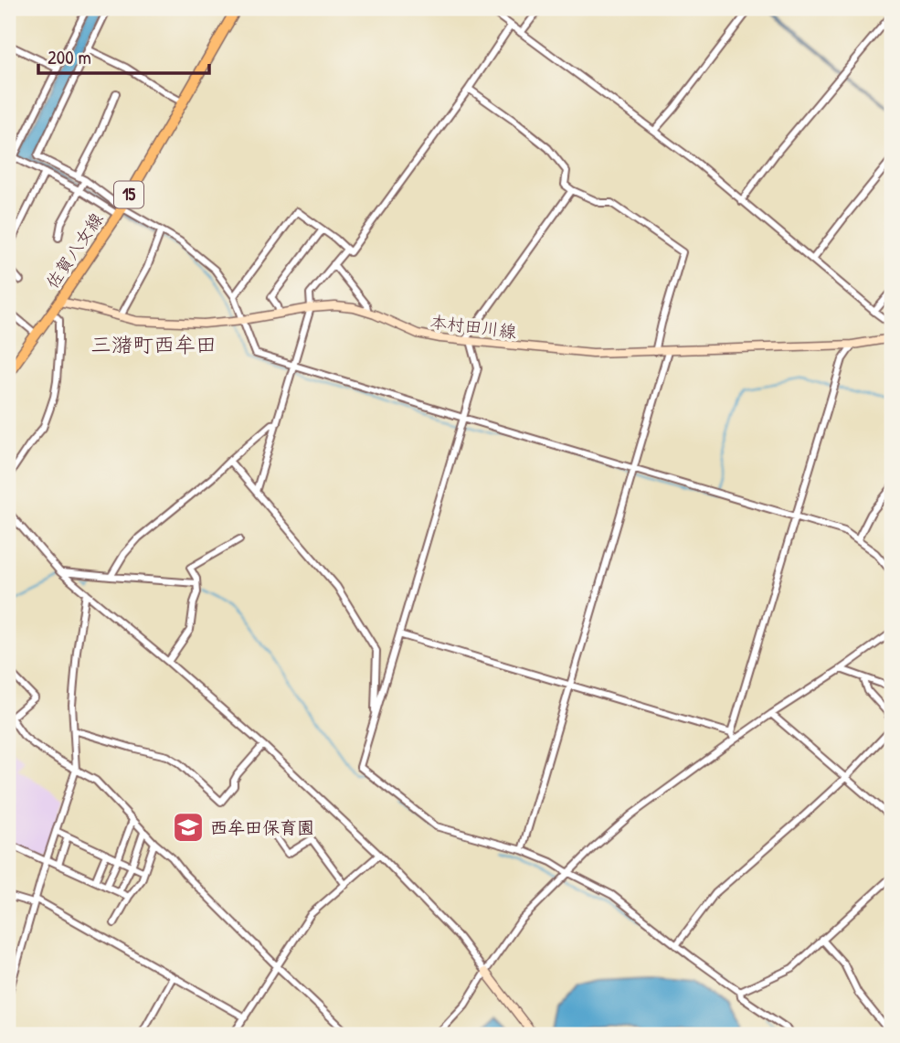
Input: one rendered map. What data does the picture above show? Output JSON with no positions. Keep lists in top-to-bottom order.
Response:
{
  "streets": {
    "main road": ["15", "佐賀八女線", "本村田川線"]
  },
  "crossings": [
    ["佐賀八女線", "本村田川線"]
  ],
  "districts": ["三潴町西牟田"],
  "places": {
    "school or university": ["西牟田保育園"]
  },
  "scale_bar": "200 m"
}
